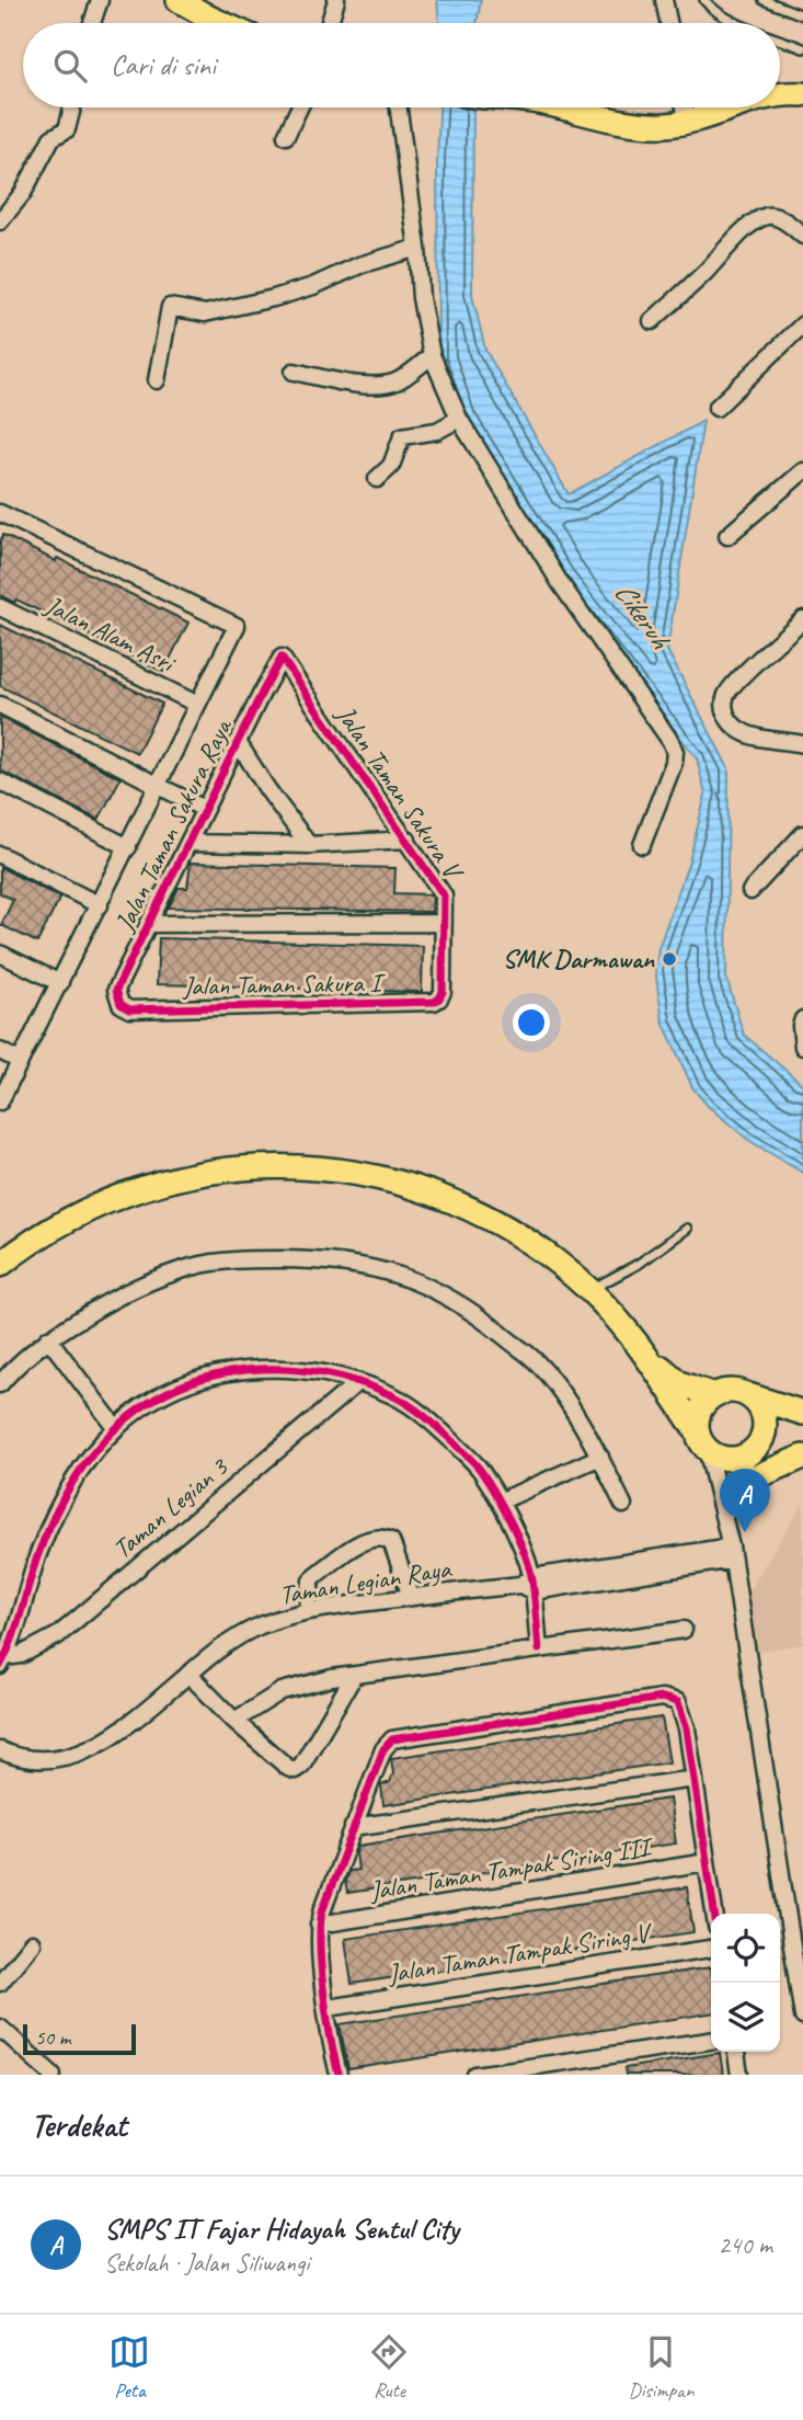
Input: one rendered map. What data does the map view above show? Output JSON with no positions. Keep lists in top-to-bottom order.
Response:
{
  "streets": {
    "street": [
      "Jalan Alam Asri",
      "Jalan Taman Sakura V",
      "Jalan Taman Sakura Raya",
      "Jalan Taman Sakura I",
      "Taman Legian 3",
      "Taman Legian Raya",
      "Jalan Taman Tampak Siring III",
      "Jalan Taman Tampak Siring V"
    ]
  },
  "crossings": [
    ["Jalan Taman Sakura V", "Jalan Taman Sakura Raya"],
    ["Jalan Taman Sakura V", "Jalan Taman Sakura I"],
    ["Jalan Taman Sakura Raya", "Jalan Taman Sakura I"]
  ],
  "water": ["Cikeruh"],
  "places": ["SMK Darmawan"],
  "scale_bar": "50 m",
  "page": {
    "search": "Cari di sini",
    "pins": "A",
    "scale": "50 m",
    "heading": "Terdekat",
    "list": [
      {
        "mark": "A",
        "name": "SMPS IT Fajar Hidayah Sentul City",
        "note": "Sekolah · Jalan Siliwangi",
        "value": "240 m"
      }
    ],
    "nav": ["Peta", "Rute", "Disimpan"]
  }
}
